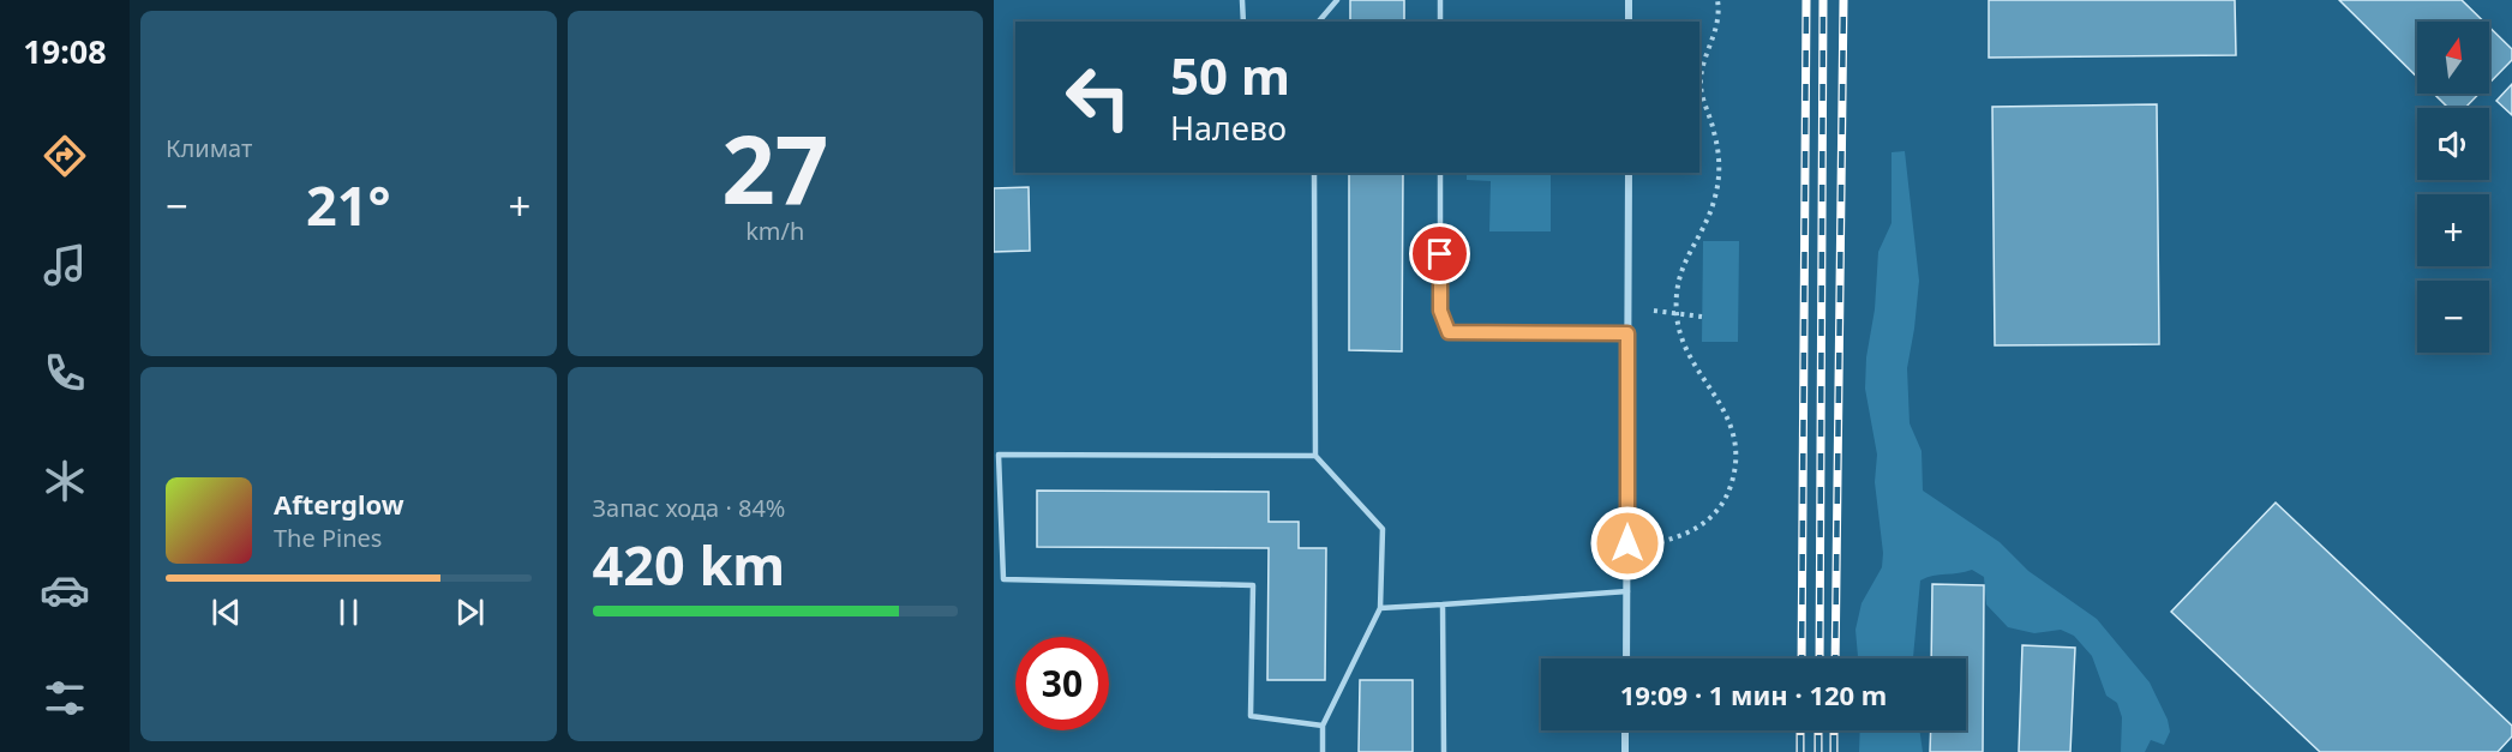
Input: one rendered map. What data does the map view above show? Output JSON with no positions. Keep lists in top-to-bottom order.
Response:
{
  "north": "top",
  "page": {
    "tabs": "19:08",
    "tile": [
      "Климат",
      ["27", "km/h"],
      ["Запас хода · 84%", "420 km"]
    ],
    "map_buttons": ["+", "−"],
    "turn": ["50 m", "Налево"],
    "heat": ["−", "21°", "+"],
    "song": ["Afterglow", "The Pines"],
    "limit": "30",
    "trip": "19:09 · 1 мин · 120 m"
  }
}
